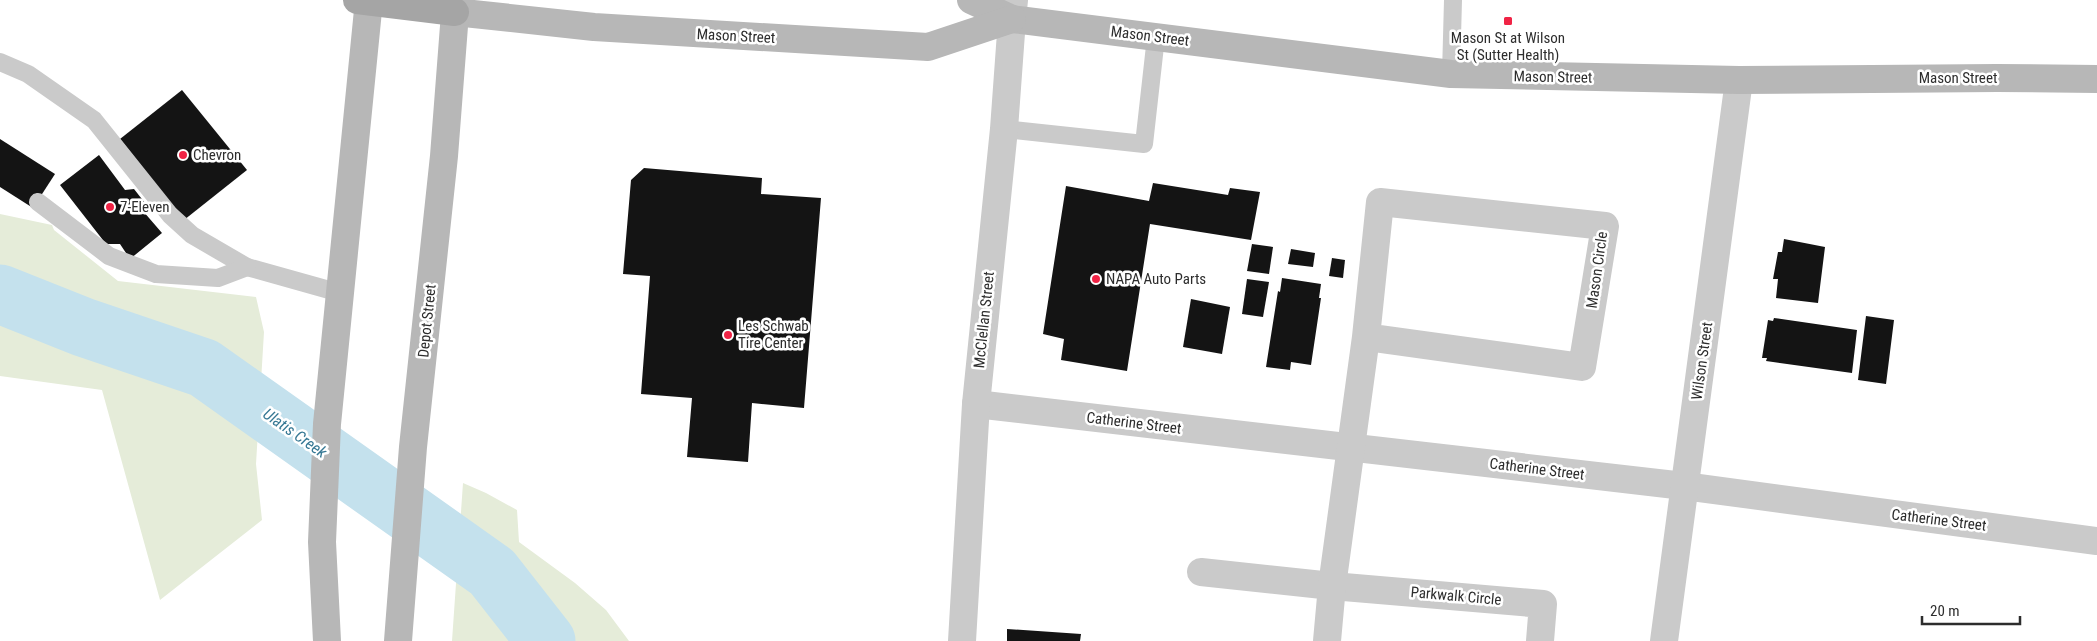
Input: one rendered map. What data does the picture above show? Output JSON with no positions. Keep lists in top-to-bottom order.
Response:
{
  "streets": {
    "main road": ["Mason Street", "Depot Street"],
    "street": [
      "Mason Circle",
      "McClellan Street",
      "Wilson Street",
      "Catherine Street",
      "Parkwalk Circle"
    ]
  },
  "crossings": [
    ["Mason Street", "McClellan Street"],
    ["Mason Street", "Depot Street"],
    ["Mason Street", "Wilson Street"],
    ["Mason Circle", "Catherine Street"],
    ["McClellan Street", "Catherine Street"],
    ["Wilson Street", "Catherine Street"]
  ],
  "water": ["Ulatis Creek"],
  "places": {
    "transit": ["Mason St at Wilson St (Sutter Health)"],
    "other": [
      "Chevron",
      "7-Eleven",
      "NAPA Auto Parts",
      "Les Schwab Tire Center"
    ]
  },
  "scale_bar": "20 m"
}
